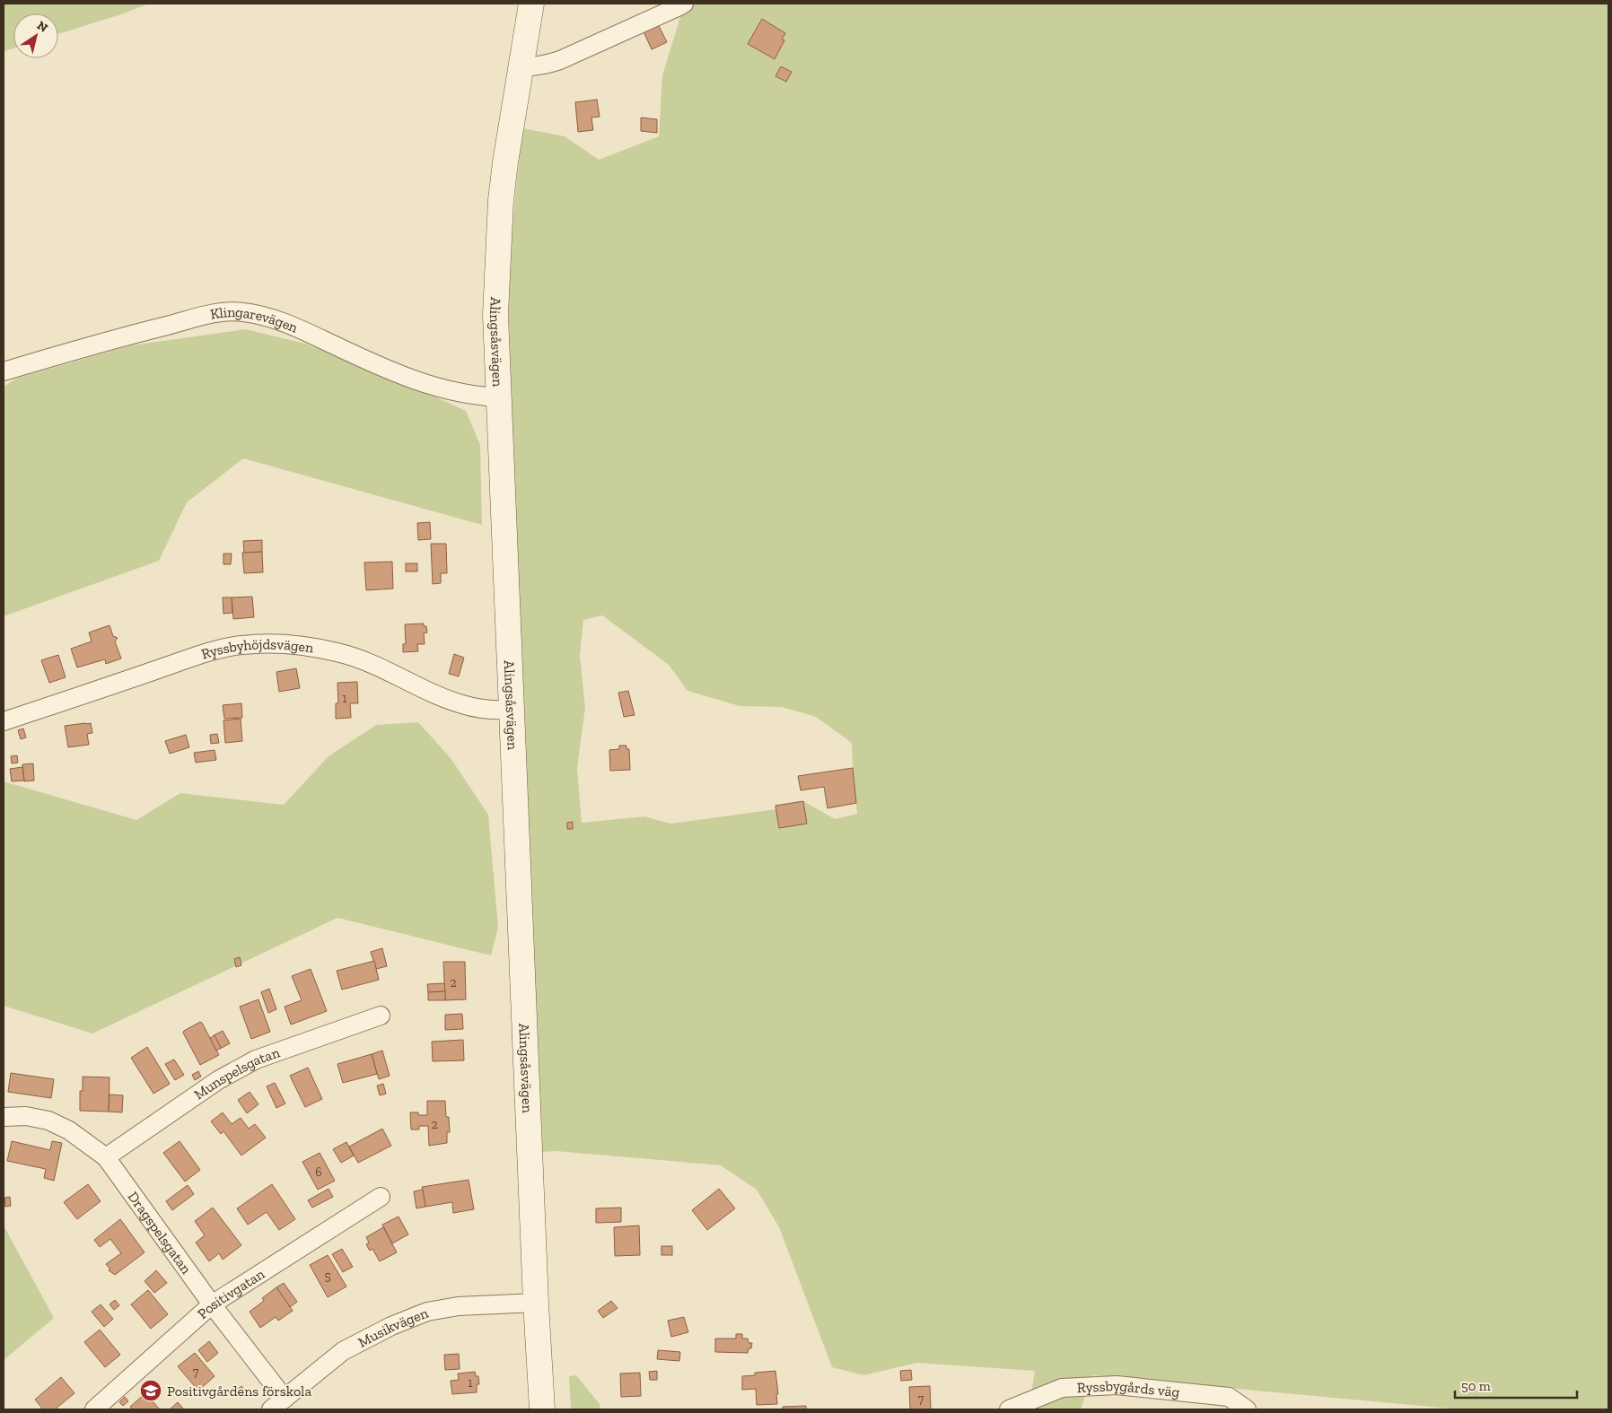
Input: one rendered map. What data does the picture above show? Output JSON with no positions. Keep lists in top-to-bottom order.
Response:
{
  "streets": {
    "main road": ["Alingsåsvägen"],
    "street": [
      "Klingarevägen",
      "Ryssbyhöjdsvägen",
      "Munspelsgatan",
      "Dragspelsgatan",
      "Positivgatan",
      "Musikvägen",
      "Ryssbygårds väg"
    ]
  },
  "crossings": [
    ["Klingarevägen", "Alingsåsvägen"],
    ["Alingsåsvägen", "Ryssbyhöjdsvägen"],
    ["Alingsåsvägen", "Musikvägen"],
    ["Munspelsgatan", "Dragspelsgatan"],
    ["Dragspelsgatan", "Positivgatan"],
    ["Dragspelsgatan", "Musikvägen"]
  ],
  "places": {
    "school or university": ["Positivgårdens förskola"]
  },
  "house_numbers": [
    "1",
    "2",
    "2",
    "6",
    "5",
    "7",
    "1",
    "7"
  ],
  "scale_bar": "50 m",
  "north": "top right"
}
